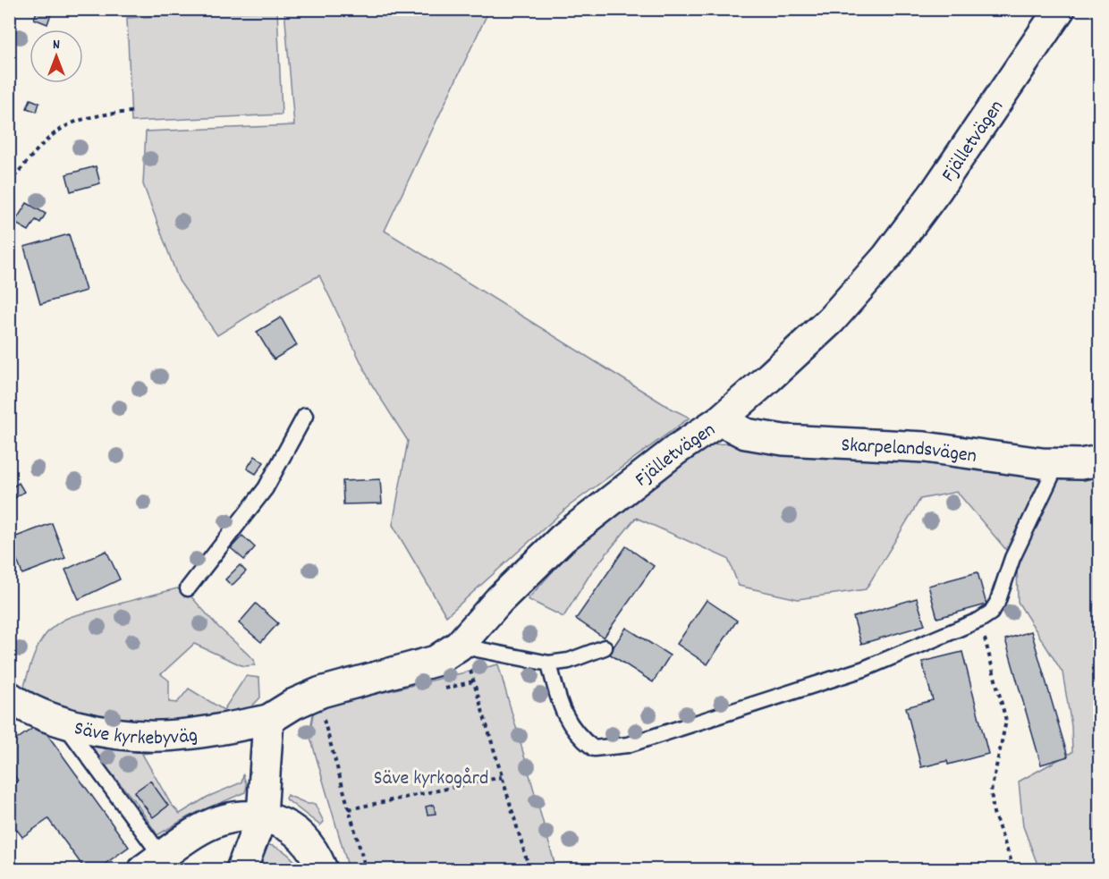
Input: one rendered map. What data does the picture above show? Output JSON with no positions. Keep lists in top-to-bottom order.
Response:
{
  "streets": {
    "street": ["Fjälletvägen", "Skarpelandsvägen", "Säve kyrkebyväg"]
  },
  "crossings": [
    ["Fjälletvägen", "Skarpelandsvägen"],
    ["Fjälletvägen", "Säve kyrkebyväg"]
  ],
  "parks": ["Säve kyrkogård"],
  "north": "top"
}
